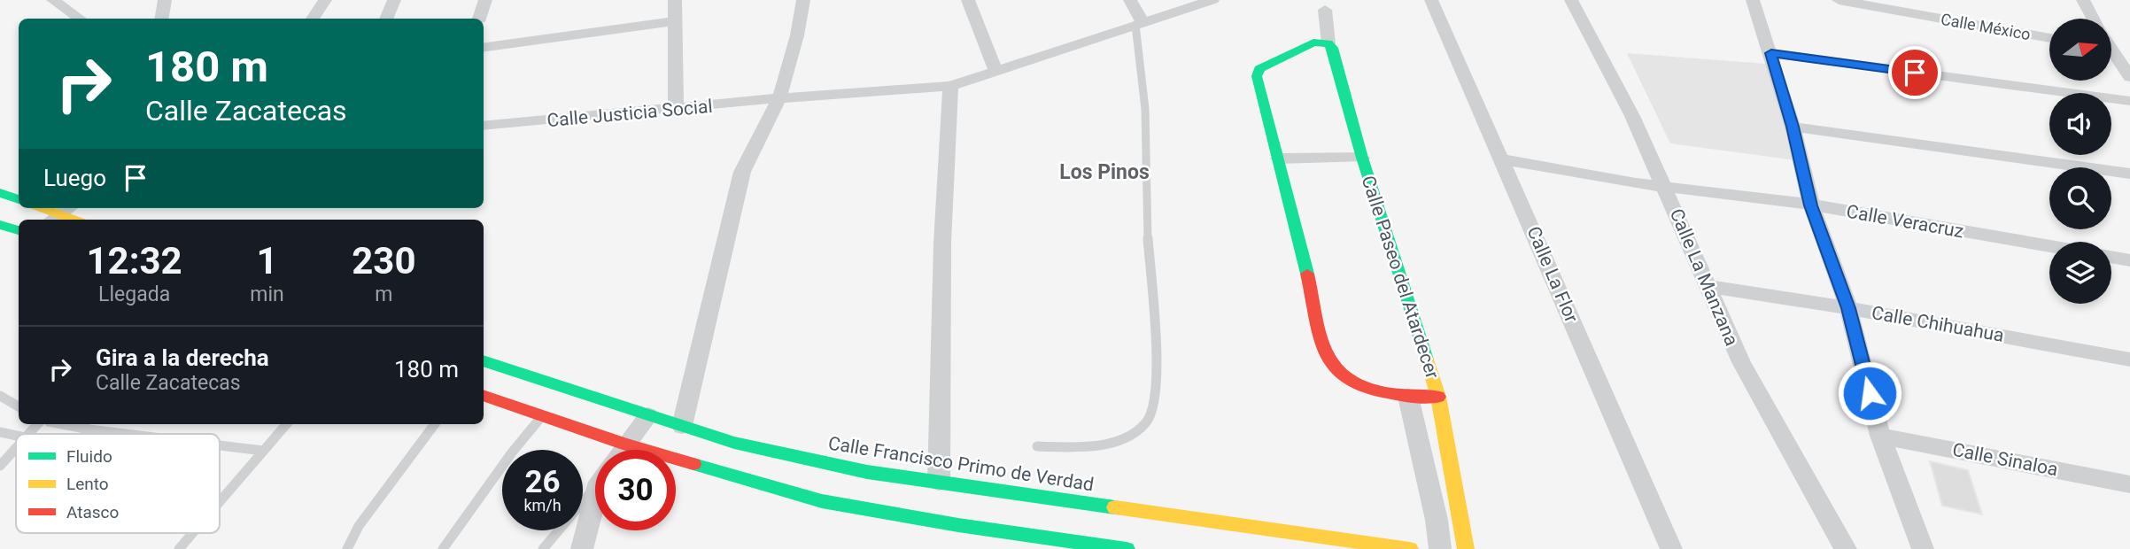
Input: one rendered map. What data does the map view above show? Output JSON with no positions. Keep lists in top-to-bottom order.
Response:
{
  "streets": {
    "main road": ["Calle Paseo del Atardecer", "Calle Francisco Primo de Verdad"],
    "street": [
      "Calle México",
      "Calle Justicia Social",
      "Calle Veracruz",
      "Calle La Flor",
      "Calle La Manzana",
      "Calle Chihuahua",
      "Calle Sinaloa"
    ]
  },
  "crossings": [
    ["Calle Veracruz", "Calle La Flor"],
    ["Calle Veracruz", "Calle La Manzana"],
    ["Calle La Manzana", "Calle Chihuahua"]
  ],
  "districts": ["Los Pinos"],
  "legend": ["Fluido", "Lento", "Atasco"],
  "north": "right",
  "page": {
    "turn": ["180 m", "Calle Zacatecas"],
    "then": "Luego",
    "eta": [
      "12:32",
      "Llegada",
      "1",
      "min",
      "230",
      "m"
    ],
    "list": [
      {
        "name": "Gira a la derecha",
        "note": "Calle Zacatecas",
        "value": "180 m"
      }
    ],
    "speed": "26 km/h",
    "limit": "30"
  }
}
